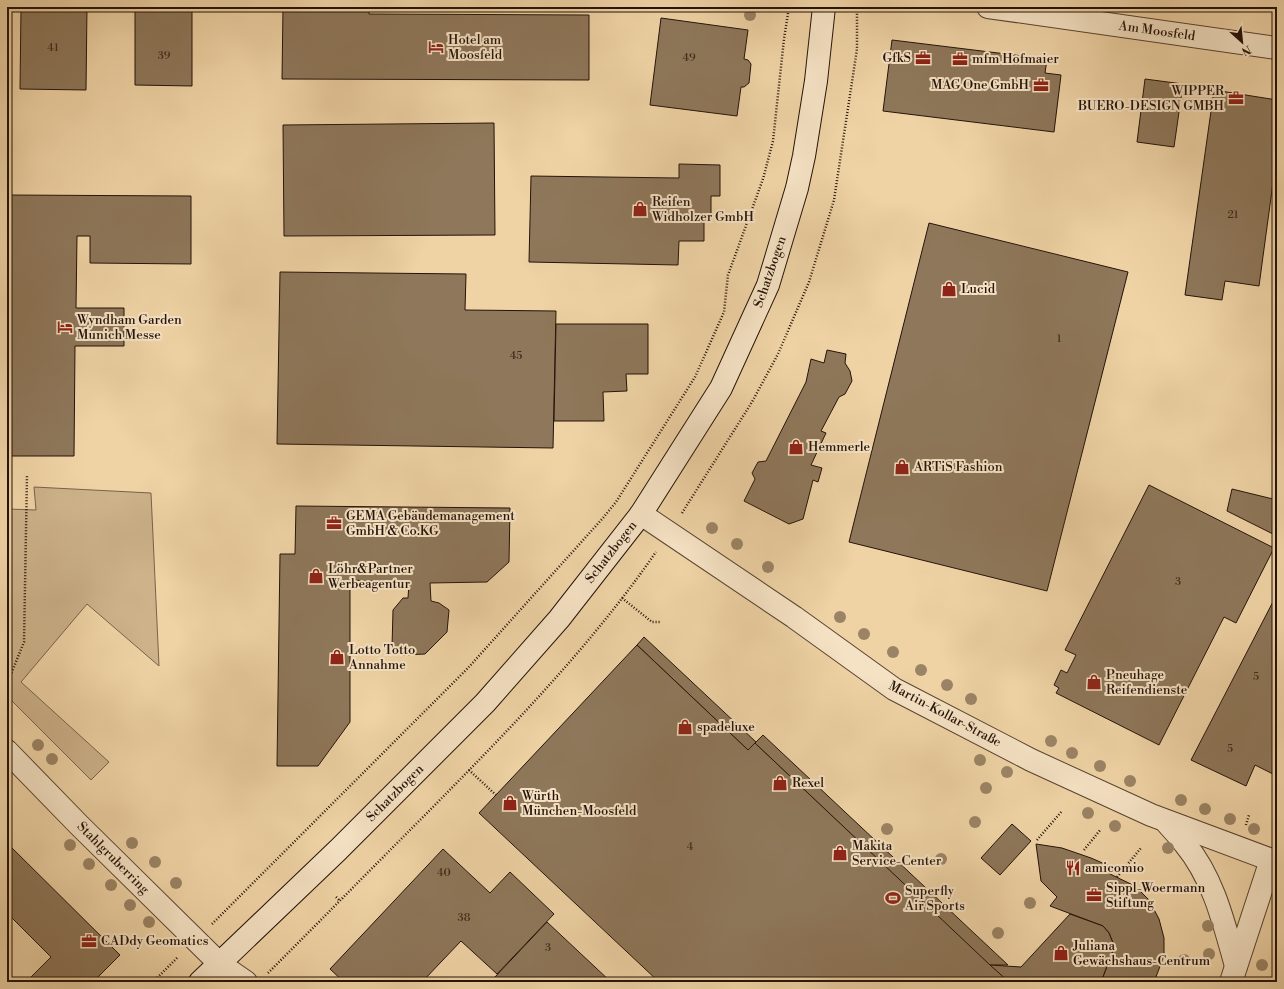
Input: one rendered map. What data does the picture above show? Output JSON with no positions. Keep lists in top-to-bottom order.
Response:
{
  "streets": {
    "street": [
      "Am Moosfeld",
      "Schatzbogen",
      "Martin-Kollar-Straße",
      "Stahlgruberring"
    ]
  },
  "crossings": [
    ["Schatzbogen", "Martin-Kollar-Straße"],
    ["Schatzbogen", "Stahlgruberring"]
  ],
  "places": {
    "hotel": ["Hotel am Moosfeld", "Wyndham Garden Munich Messe"],
    "office": [
      "GfkS",
      "mfm Hofmaier",
      "MAG One GmbH",
      "WIPPER BUERO-DESIGN GMBH",
      "GEMA Gebäudemanagement GmbH & Co.KG",
      "Sippl-Woermann Stiftung",
      "CADdy Geomatics"
    ],
    "shop": [
      "Reifen Widholzer GmbH",
      "Lucid",
      "Hemmerle",
      "ARTiS Fashion",
      "Löhr&Partner Werbeagentur",
      "Lotto Totto Annahme",
      "Pneuhage Reifendienste",
      "spadeluxe",
      "Rexel",
      "Würth München-Moosfeld",
      "Makita Service-Center",
      "Juliana Gewächshaus-Centrum"
    ],
    "restaurant": ["amicomio"],
    "sports": ["Superfly Air Sports"]
  },
  "house_numbers": [
    "41",
    "39",
    "49",
    "21",
    "1",
    "45",
    "3",
    "5",
    "5",
    "4",
    "40",
    "38",
    "3"
  ],
  "north": "bottom right"
}
